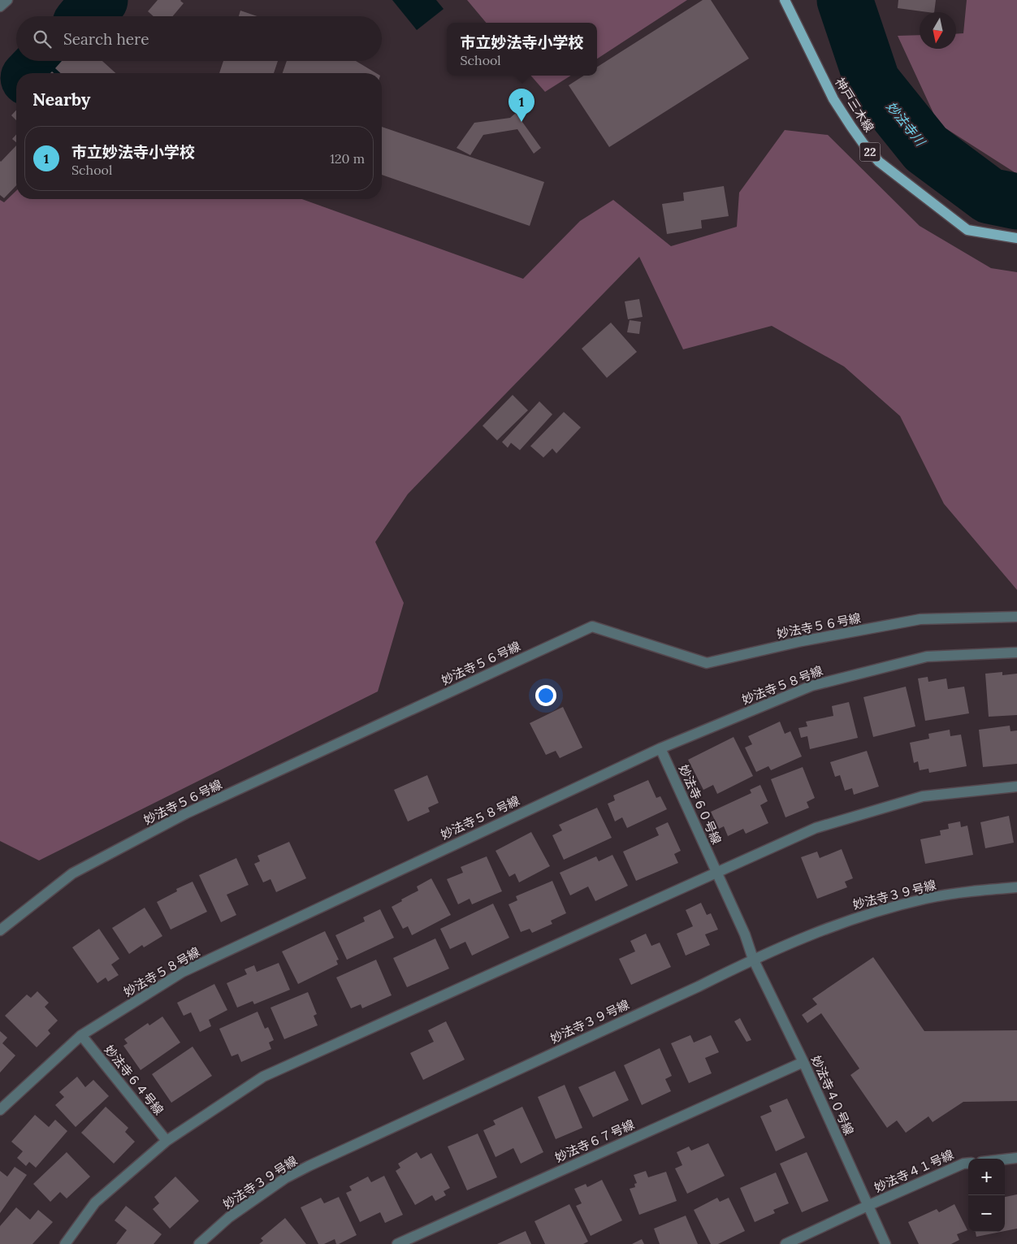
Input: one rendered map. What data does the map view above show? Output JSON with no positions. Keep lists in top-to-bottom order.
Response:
{
  "streets": {
    "main road": ["神戸三木線", "22"],
    "street": [
      "妙法寺５６号線",
      "妙法寺５８号線",
      "妙法寺６０号線",
      "妙法寺３９号線",
      "妙法寺６４号線",
      "妙法寺４０号線",
      "妙法寺６７号線",
      "妙法寺４１号線"
    ]
  },
  "crossings": [
    ["妙法寺５８号線", "妙法寺６０号線"],
    ["妙法寺５８号線", "妙法寺６４号線"],
    ["妙法寺６０号線", "妙法寺３９号線"],
    ["妙法寺６０号線", "妙法寺４０号線"],
    ["妙法寺３９号線", "妙法寺４０号線"],
    ["妙法寺４０号線", "妙法寺６７号線"],
    ["妙法寺４０号線", "妙法寺４１号線"]
  ],
  "water": ["妙法寺川"],
  "north": "bottom",
  "page": {
    "search": "Search here",
    "popup": ["市立妙法寺小学校", "School"],
    "heading": "Nearby",
    "pins": "1",
    "list": [
      {
        "mark": "1",
        "name": "市立妙法寺小学校",
        "note": "School",
        "value": "120 m"
      }
    ],
    "map_buttons": ["+", "−"]
  }
}
